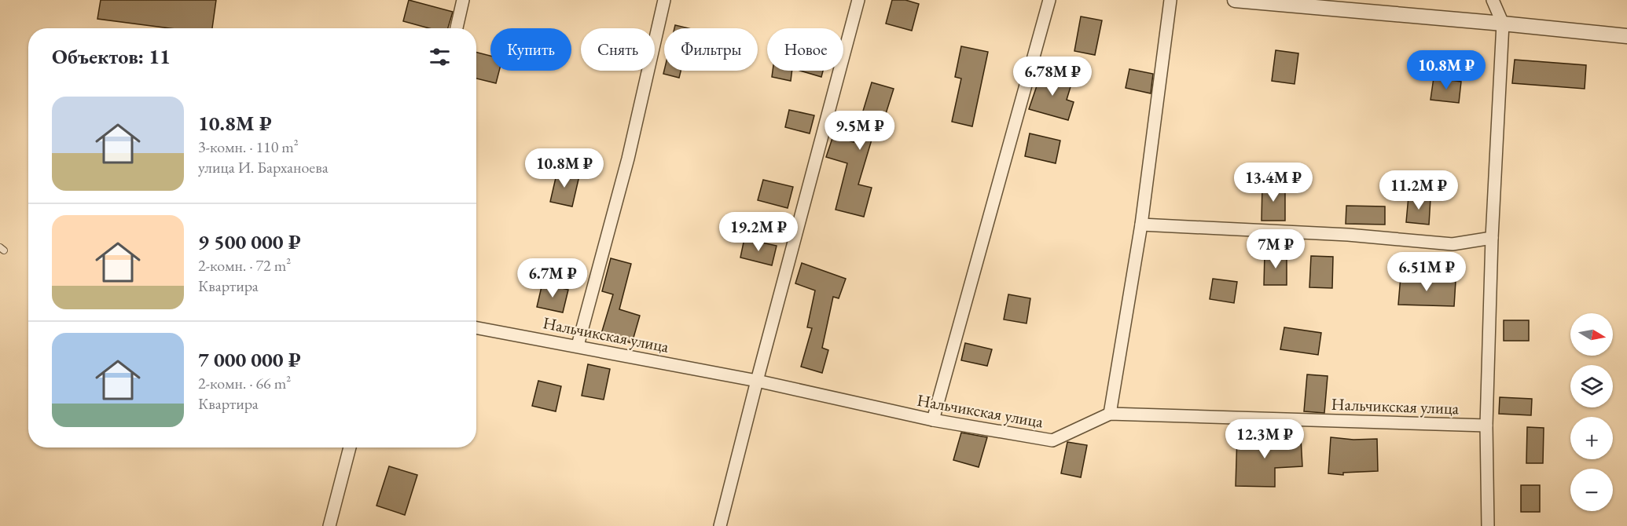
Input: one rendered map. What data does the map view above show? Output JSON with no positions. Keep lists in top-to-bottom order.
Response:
{
  "streets": {
    "street": ["Нальчикская улица"]
  },
  "north": "right",
  "page": {
    "chip": [
      "Купить",
      "Снять",
      "Фильтры",
      "Новое"
    ],
    "heading": "Объектов: 11",
    "price": [
      "10.8M ₽",
      "6.78M ₽",
      "9.5M ₽",
      "10.8M ₽",
      "13.4M ₽",
      "11.2M ₽",
      "19.2M ₽",
      "7M ₽",
      "6.51M ₽",
      "6.7M ₽",
      "12.3M ₽"
    ],
    "list": [
      {
        "name": "10.8M ₽",
        "note": "3-комн. · 110 m² · улица И. Барханоева"
      },
      {
        "name": "9 500 000 ₽",
        "note": "2-комн. · 72 m² · Квартира"
      },
      {
        "name": "7 000 000 ₽",
        "note": "2-комн. · 66 m² · Квартира"
      }
    ],
    "map_buttons": ["+", "−"]
  }
}
